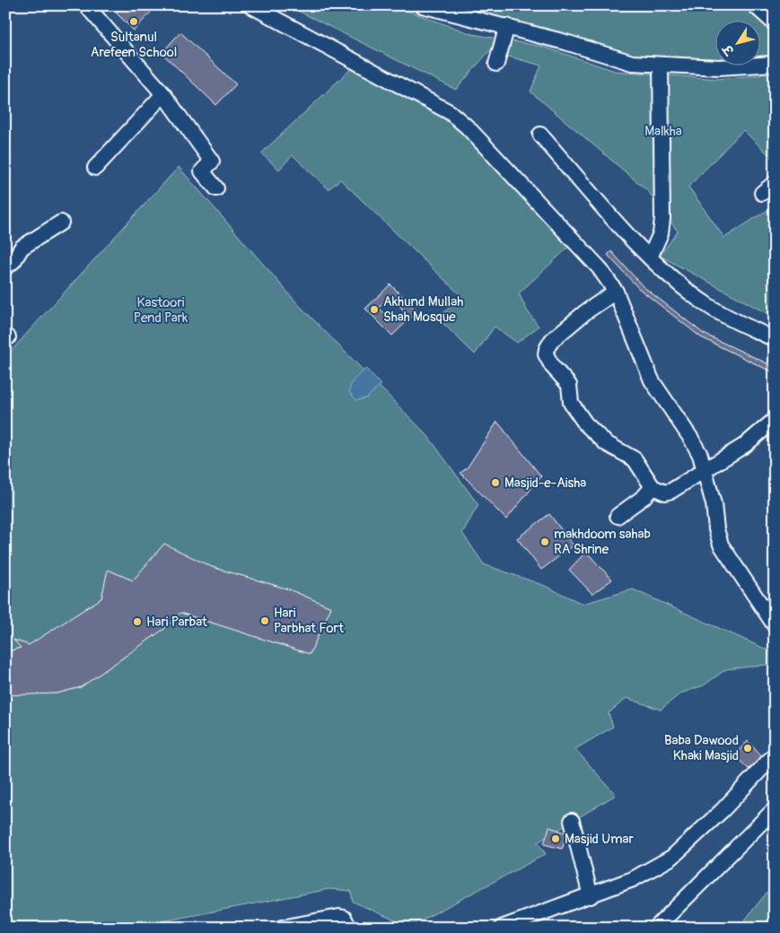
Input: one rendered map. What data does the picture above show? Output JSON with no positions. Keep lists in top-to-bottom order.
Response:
{
  "parks": ["Malkha", "Kastoori Pend Park"],
  "places": [
    "Sultanul Arefeen School",
    "Akhund Mullah Shah Mosque",
    "Masjid-e-Aisha",
    "makhdoom sahab RA Shrine",
    "Hari Parbhat Fort",
    "Hari Parbat",
    "Baba Dawood Khaki Masjid",
    "Masjid Umar"
  ],
  "north": "bottom left"
}
